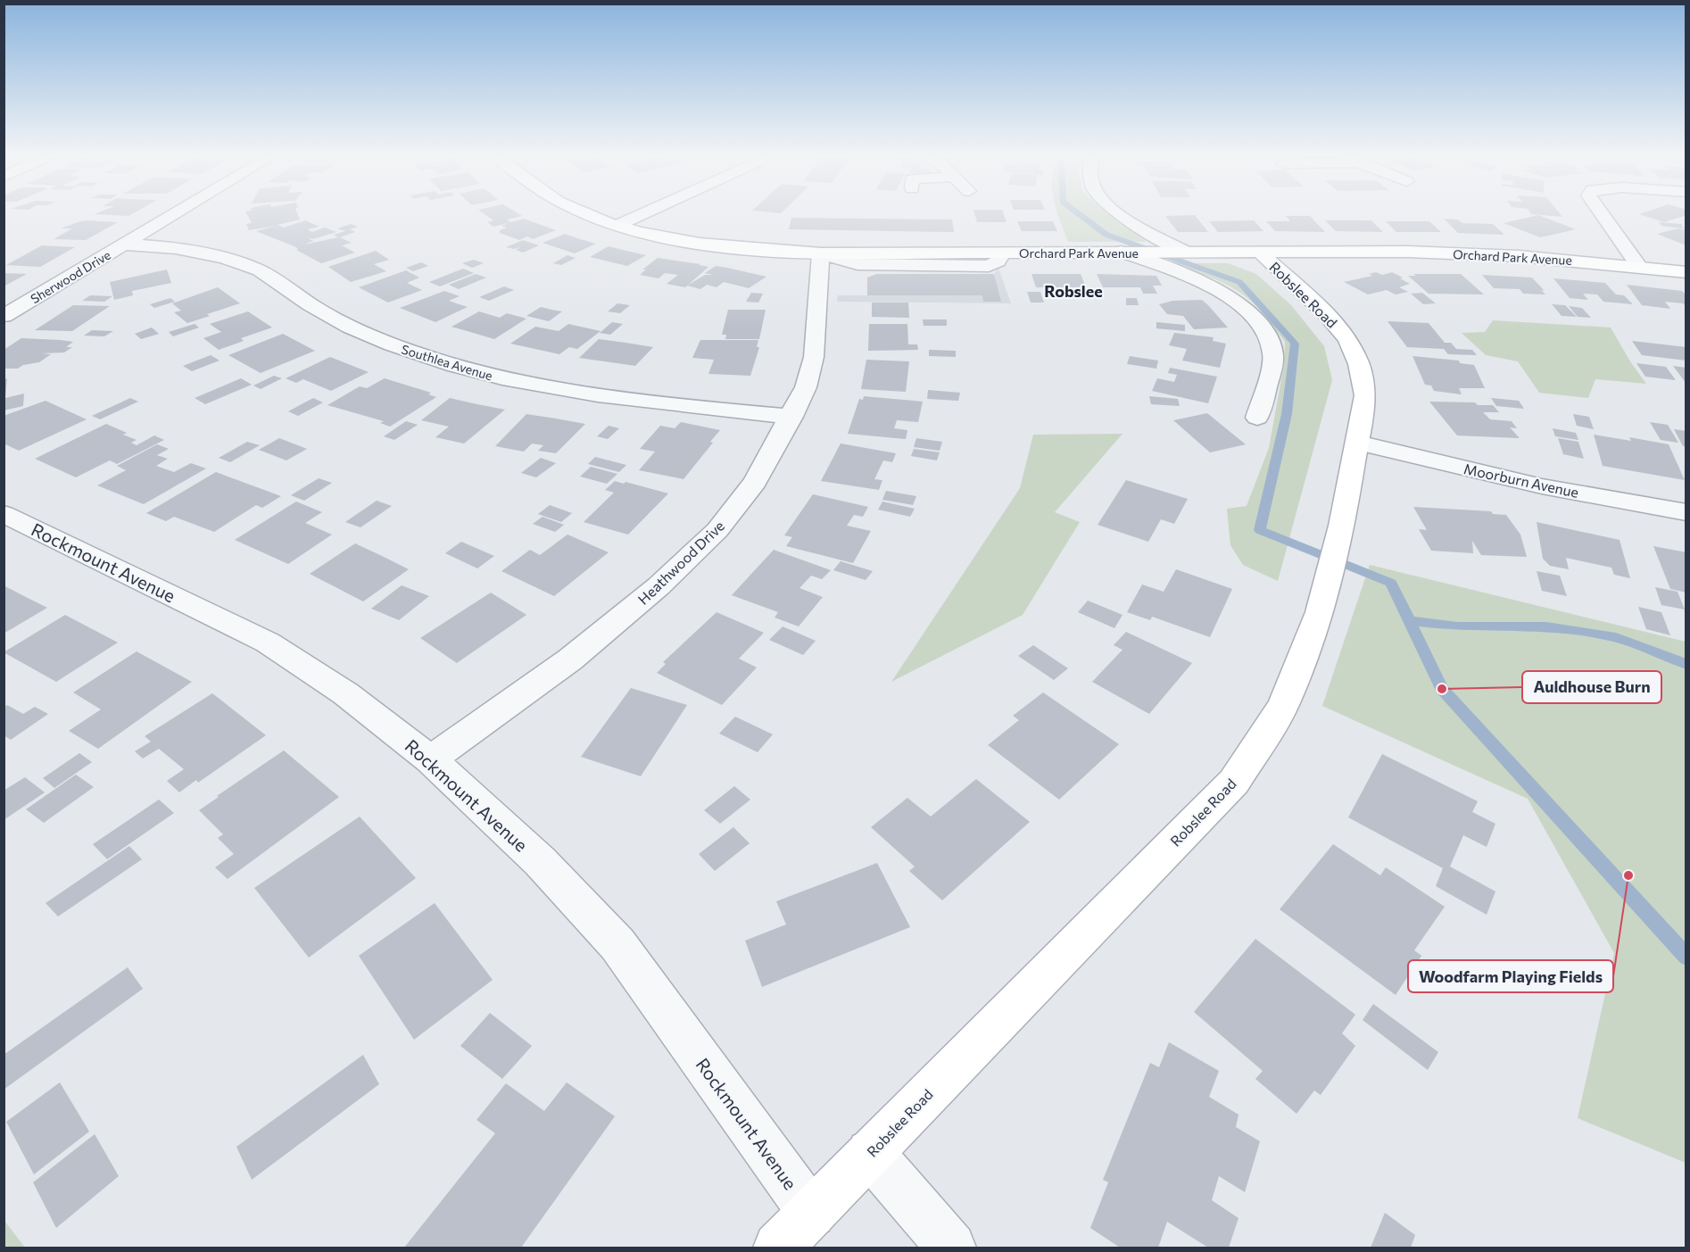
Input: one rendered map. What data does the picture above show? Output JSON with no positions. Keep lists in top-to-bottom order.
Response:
{
  "streets": {
    "street": [
      "Orchard Park Avenue",
      "Sherwood Drive",
      "Robslee Road",
      "Southlea Avenue",
      "Moorburn Avenue",
      "Rockmount Avenue",
      "Heathwood Drive"
    ]
  },
  "crossings": [
    ["Orchard Park Avenue", "Robslee Road"],
    ["Orchard Park Avenue", "Heathwood Drive"],
    ["Sherwood Drive", "Southlea Avenue"],
    ["Robslee Road", "Moorburn Avenue"],
    ["Robslee Road", "Rockmount Avenue"],
    ["Southlea Avenue", "Heathwood Drive"],
    ["Rockmount Avenue", "Heathwood Drive"]
  ],
  "districts": ["Robslee"],
  "places": ["Auldhouse Burn", "Woodfarm Playing Fields"]
}
